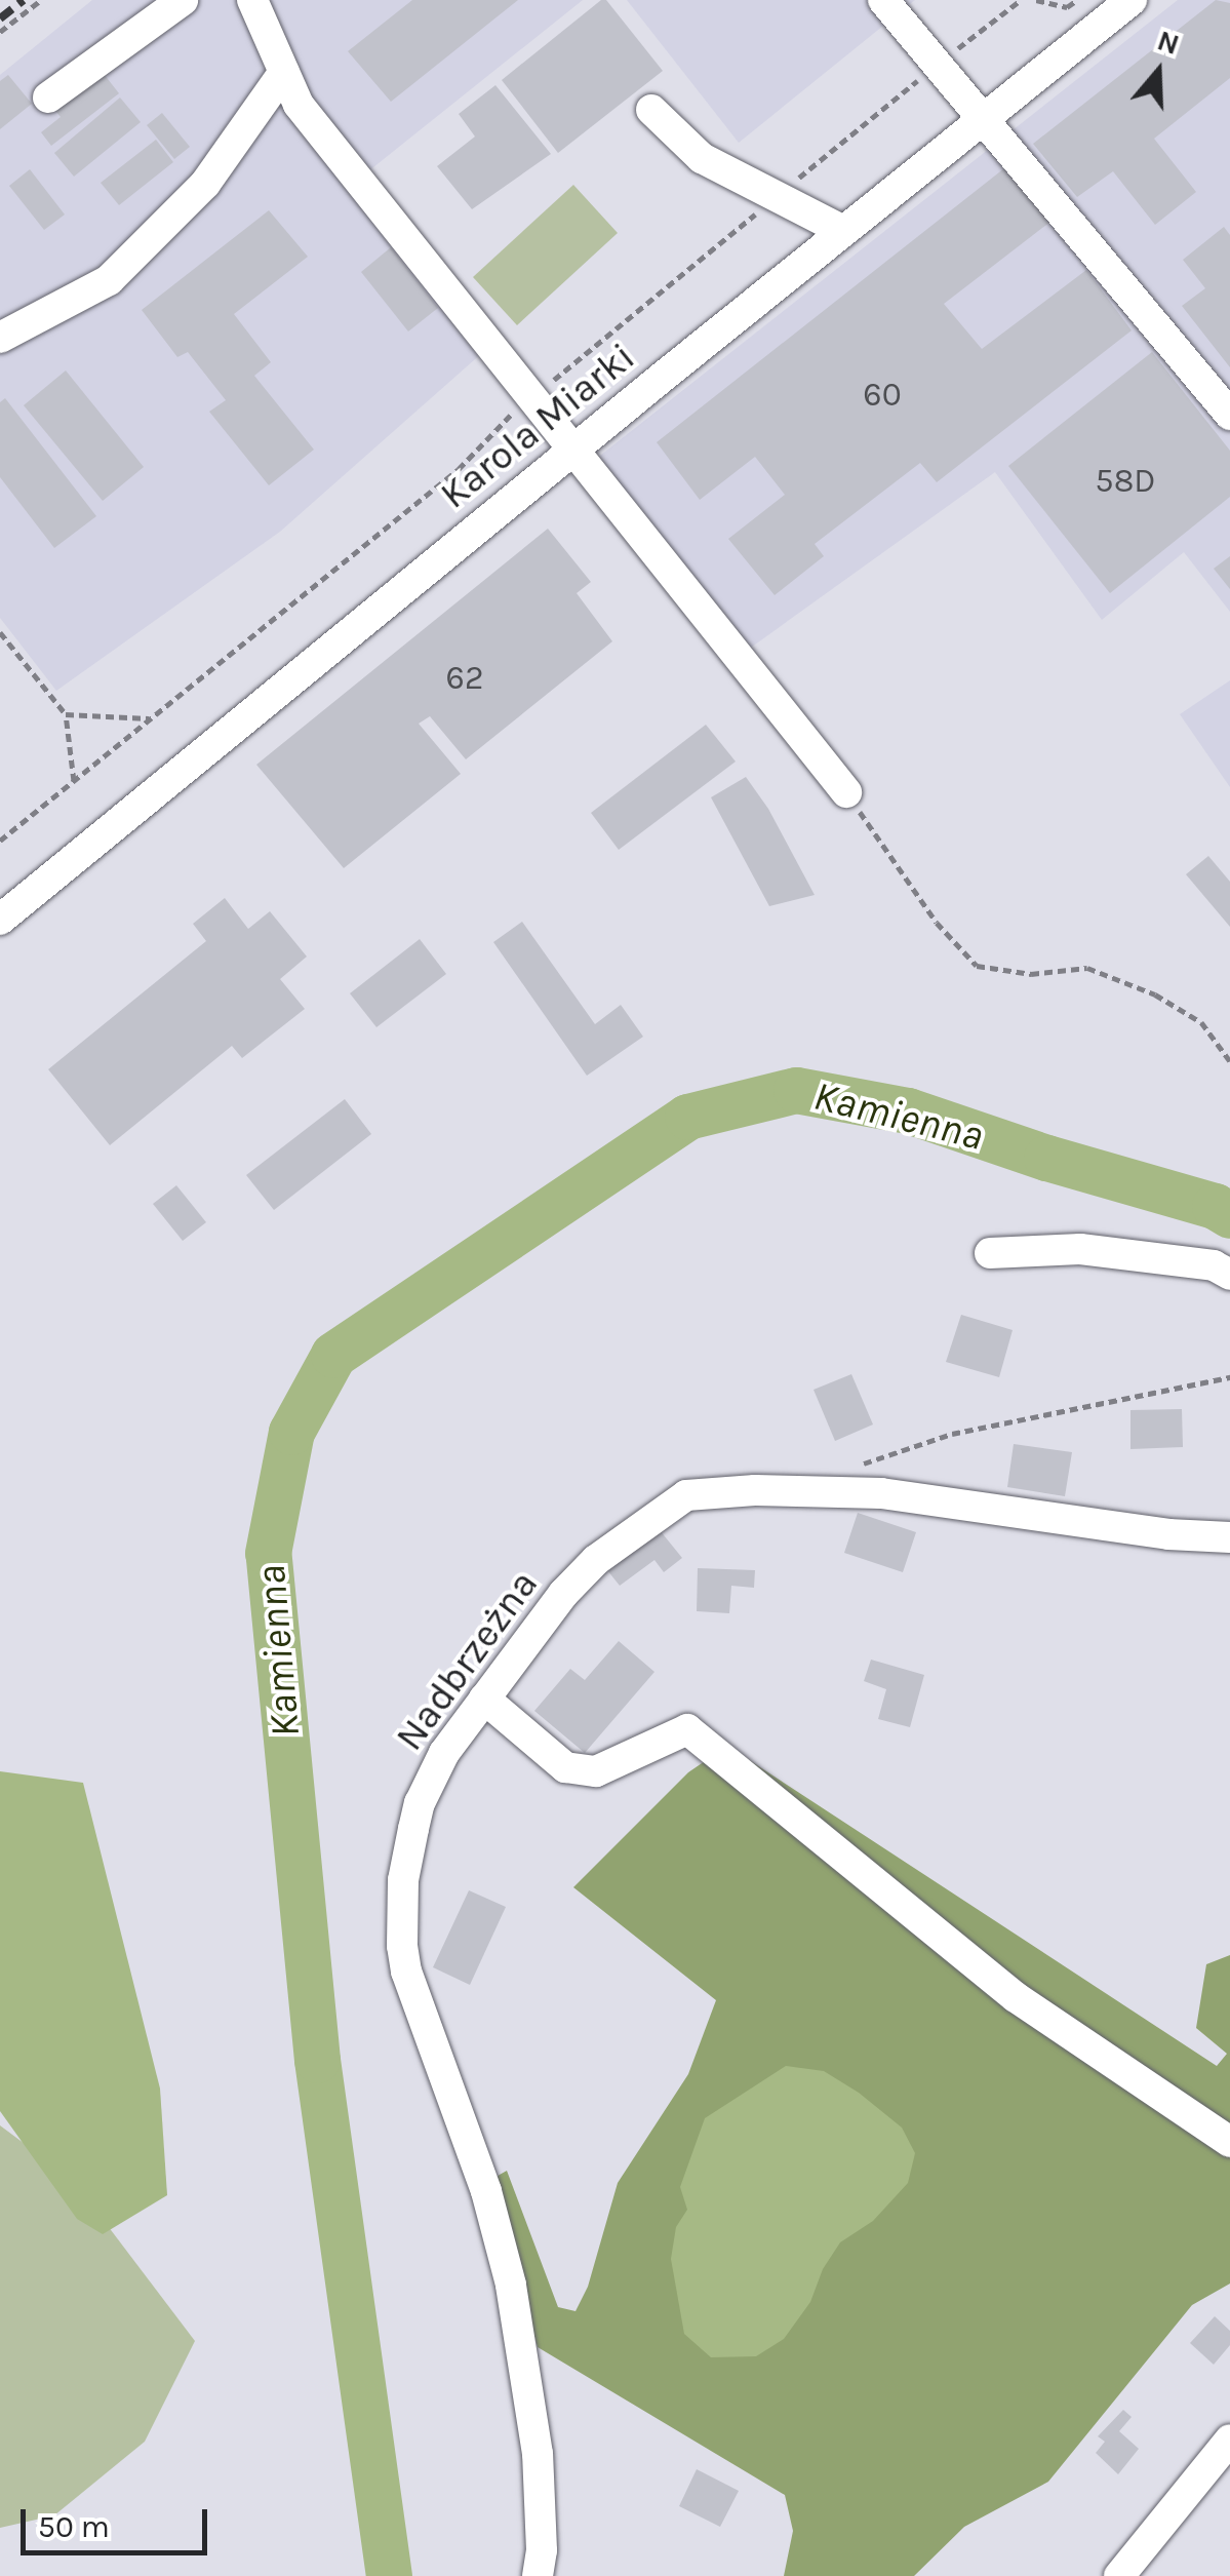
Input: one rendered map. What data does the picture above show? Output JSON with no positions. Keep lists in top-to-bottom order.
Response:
{
  "streets": {
    "street": ["Karola Miarki", "Nadbrzeżna"]
  },
  "water": ["Kamienna"],
  "house_numbers": ["60", "58D", "62"],
  "scale_bar": "50 m",
  "north": "top"
}
